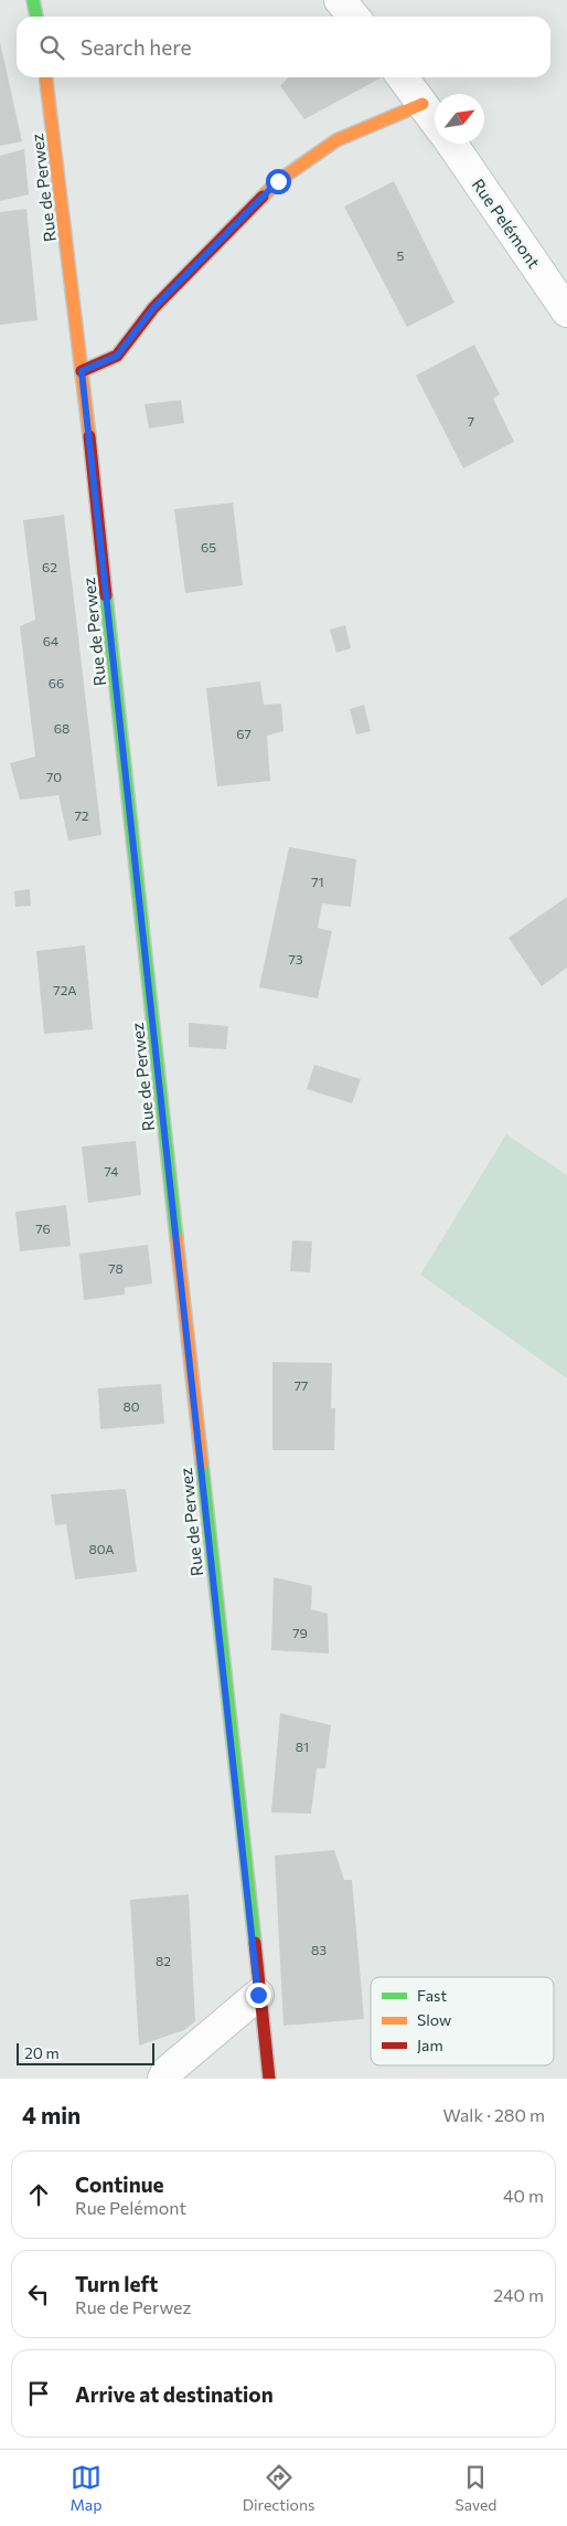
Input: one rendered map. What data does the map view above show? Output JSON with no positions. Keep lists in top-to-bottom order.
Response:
{
  "streets": {
    "street": ["Rue de Perwez", "Rue Pelémont"]
  },
  "house_numbers": [
    "5",
    "7",
    "65",
    "62",
    "64",
    "66",
    "68",
    "67",
    "70",
    "72",
    "71",
    "73",
    "72A",
    "74",
    "76",
    "78",
    "77",
    "80",
    "80A",
    "79",
    "81",
    "83",
    "82"
  ],
  "legend": ["Fast", "Slow", "Jam"],
  "scale_bar": "20 m",
  "north": "top right",
  "page": {
    "search": "Search here",
    "scale": "20 m",
    "heading": ["4 min", "Walk · 280 m"],
    "list": [
      ["Continue", "Rue Pelémont", "40 m"],
      ["Turn left", "Rue de Perwez", "240 m"],
      "Arrive at destination"
    ],
    "nav": ["Map", "Directions", "Saved"]
  }
}
